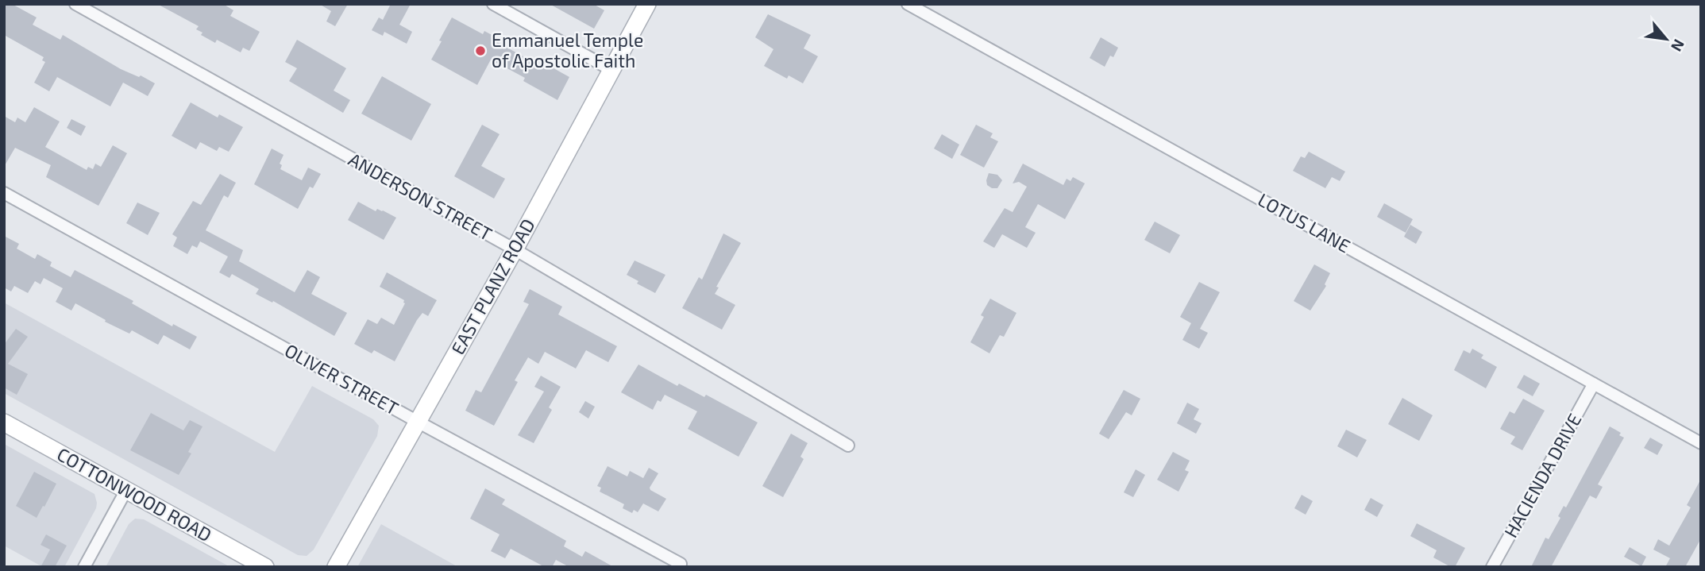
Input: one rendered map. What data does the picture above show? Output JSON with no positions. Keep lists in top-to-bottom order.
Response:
{
  "streets": {
    "street": [
      "ANDERSON STREET",
      "LOTUS LANE",
      "EAST PLANZ ROAD",
      "OLIVER STREET",
      "HACIENDA DRIVE",
      "COTTONWOOD ROAD"
    ]
  },
  "crossings": [
    ["ANDERSON STREET", "EAST PLANZ ROAD"],
    ["LOTUS LANE", "HACIENDA DRIVE"],
    ["EAST PLANZ ROAD", "OLIVER STREET"]
  ],
  "places": ["Emmanuel Temple of Apostolic Faith"],
  "north": "bottom right"
}
